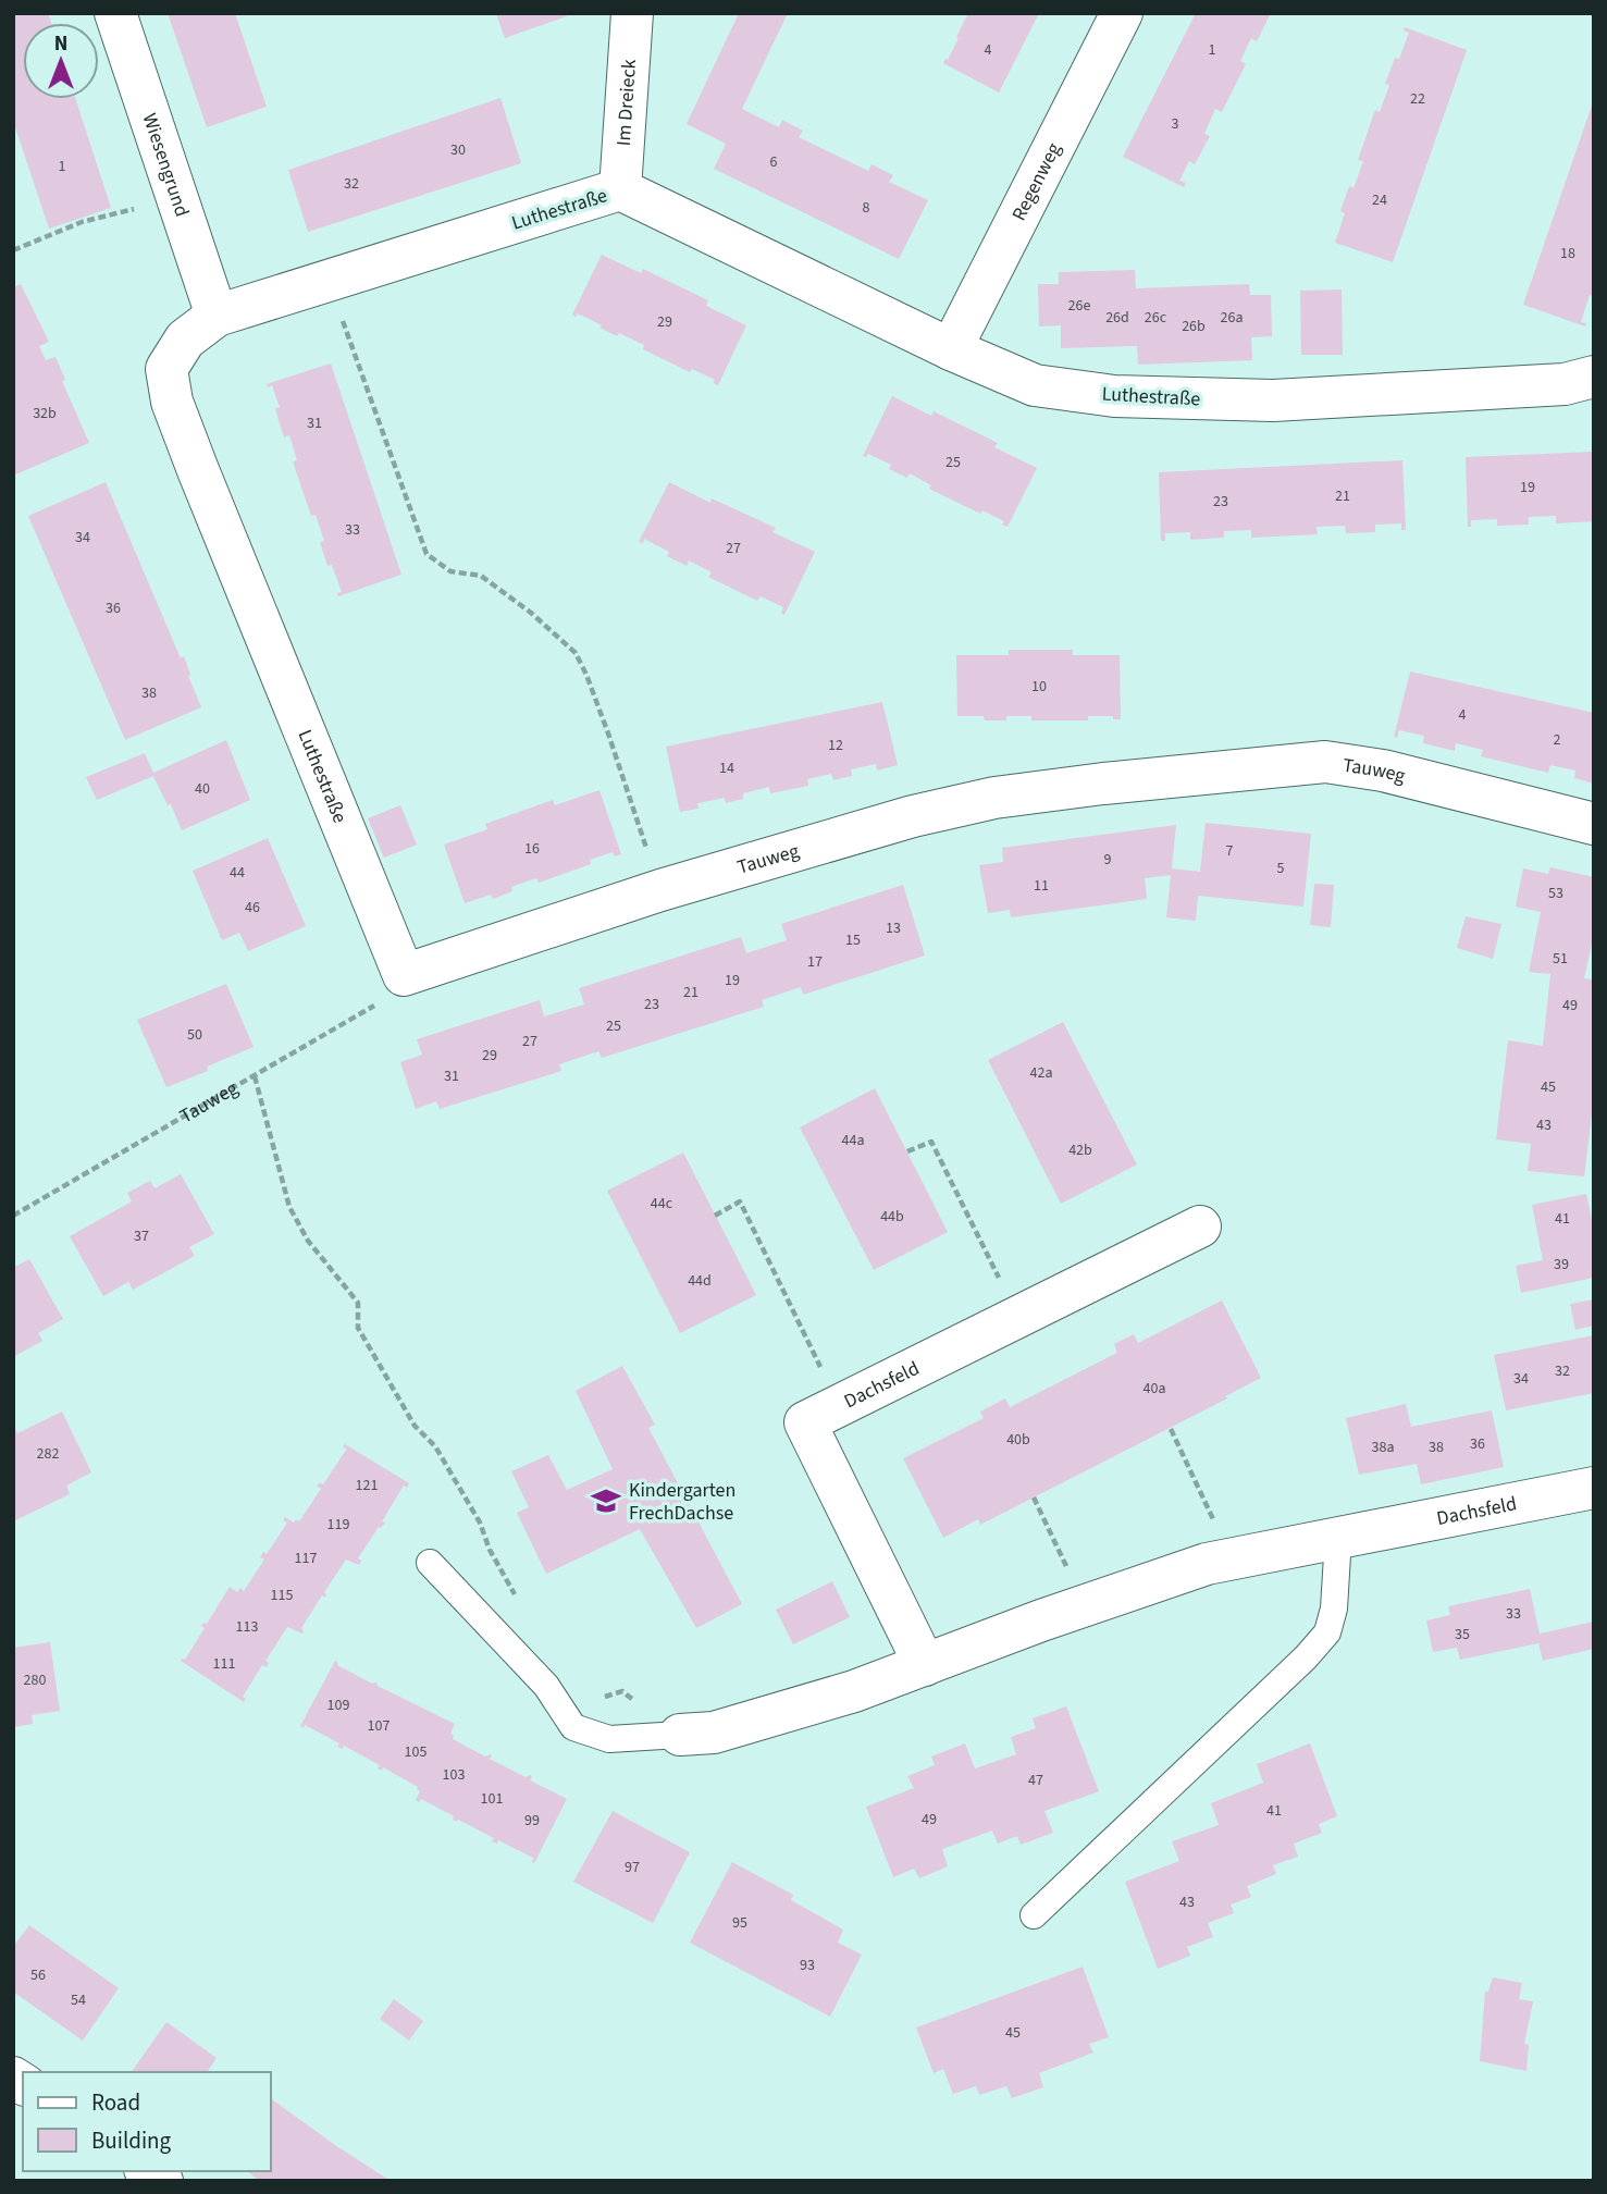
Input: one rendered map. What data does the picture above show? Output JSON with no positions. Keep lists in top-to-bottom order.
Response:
{
  "streets": {
    "street": [
      "Im Dreieck",
      "Wiesengrund",
      "Regenweg",
      "Luthestraße",
      "Tauweg",
      "Dachsfeld"
    ]
  },
  "crossings": [
    ["Im Dreieck", "Luthestraße"],
    ["Wiesengrund", "Luthestraße"],
    ["Regenweg", "Luthestraße"],
    ["Luthestraße", "Tauweg"]
  ],
  "places": {
    "school or university": ["Kindergarten FrechDachse"]
  },
  "house_numbers": [
    "4",
    "1",
    "22",
    "3",
    "30",
    "6",
    "1",
    "32",
    "24",
    "8",
    "18",
    "26e",
    "26d",
    "26c",
    "26a",
    "29",
    "26b",
    "32b",
    "31",
    "25",
    "19",
    "21",
    "23",
    "33",
    "34",
    "27",
    "36",
    "10",
    "38",
    "4",
    "2",
    "12",
    "14",
    "40",
    "16",
    "7",
    "9",
    "5",
    "44",
    "11",
    "53",
    "46",
    "13",
    "15",
    "51",
    "17",
    "19",
    "21",
    "23",
    "49",
    "25",
    "50",
    "27",
    "29",
    "42a",
    "31",
    "45",
    "43",
    "44a",
    "42b",
    "44c",
    "44b",
    "41",
    "37",
    "39",
    "44d",
    "32",
    "34",
    "40a",
    "40b",
    "36",
    "38a",
    "38",
    "282",
    "121",
    "119",
    "117",
    "115",
    "33",
    "113",
    "35",
    "111",
    "280",
    "109",
    "107",
    "105",
    "103",
    "47",
    "101",
    "41",
    "49",
    "99",
    "97",
    "43",
    "95",
    "93",
    "56",
    "54",
    "45"
  ],
  "legend": ["Road", "Building"],
  "north": "top"
}
